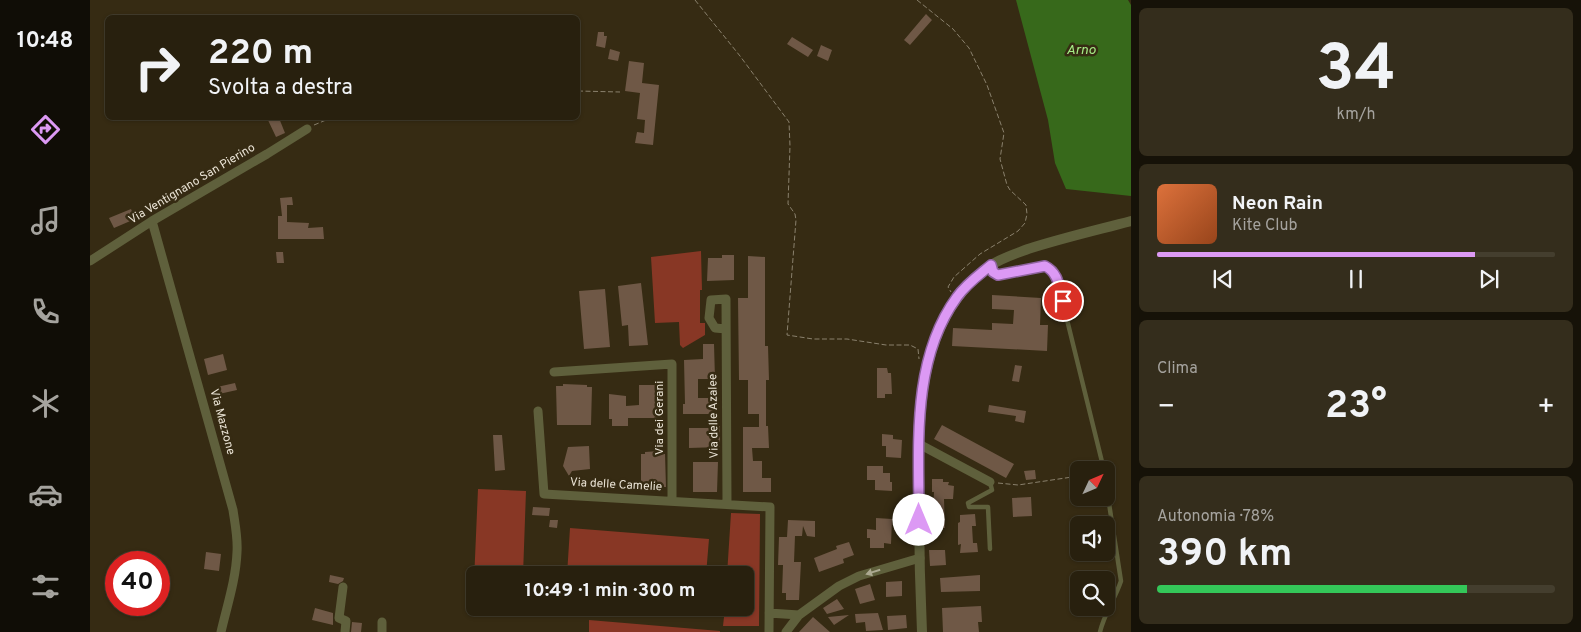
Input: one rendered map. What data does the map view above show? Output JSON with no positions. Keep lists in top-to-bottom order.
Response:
{
  "streets": {
    "street": [
      "Via Ventignano San Pierino",
      "Via delle Azalee",
      "Via dei Gerani",
      "Via Mazzone",
      "Via delle Camelie"
    ]
  },
  "crossings": [
    ["Via Ventignano San Pierino", "Via Mazzone"],
    ["Via delle Azalee", "Via delle Camelie"],
    ["Via dei Gerani", "Via delle Camelie"]
  ],
  "water": ["Arno"],
  "north": "top right",
  "page": {
    "tabs": "10:48",
    "tile": [
      ["34", "km/h"],
      "Clima",
      ["Autonomia · 78%", "390 km"]
    ],
    "turn": ["220 m", "Svolta a destra"],
    "song": ["Neon Rain", "Kite Club"],
    "heat": ["−", "23°", "+"],
    "limit": "40",
    "trip": "10:49 · 1 min · 300 m"
  }
}
